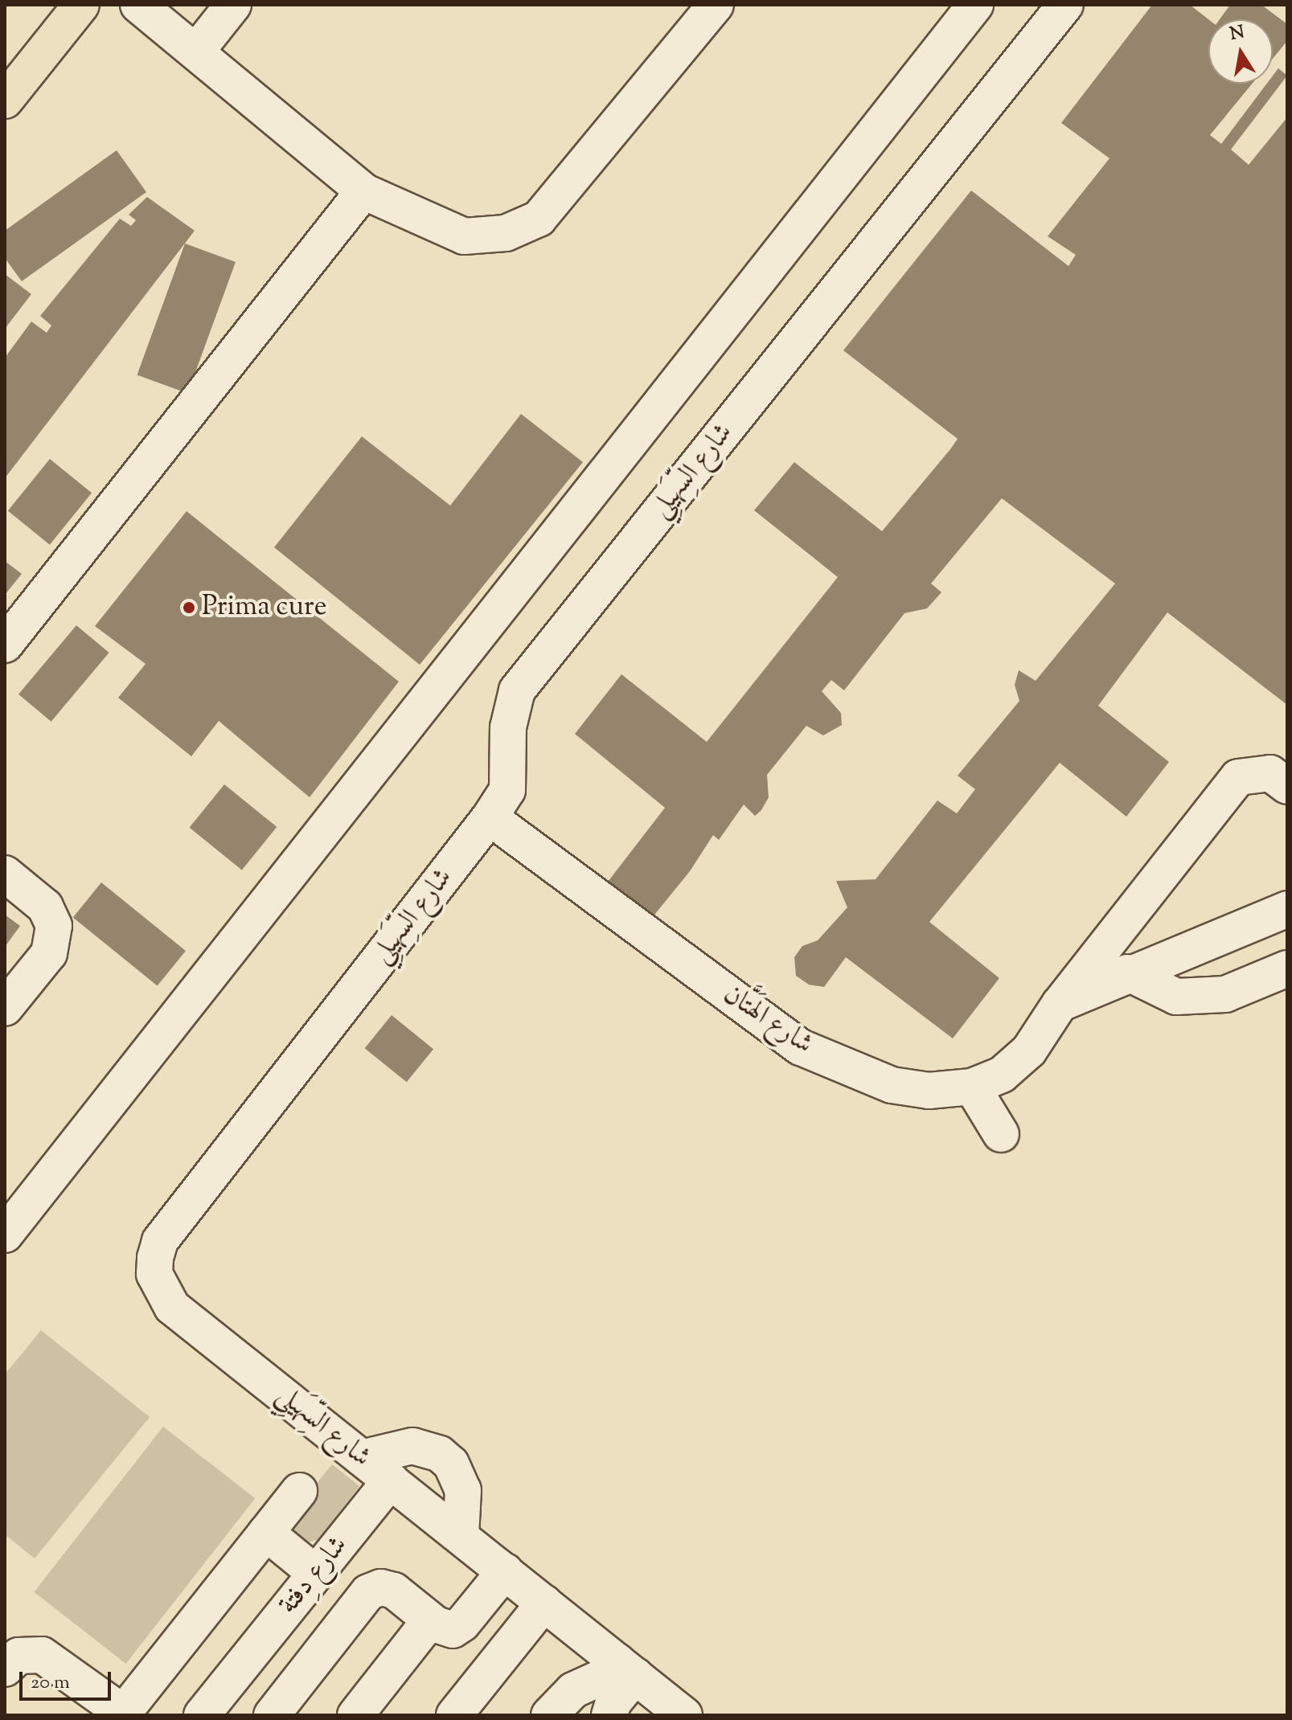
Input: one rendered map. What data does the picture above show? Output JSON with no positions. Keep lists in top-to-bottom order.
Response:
{
  "streets": {
    "street": ["شارع السِّهَيلِي", "شارع الهَتَّان", "شارع دِفتة"]
  },
  "crossings": [
    ["شارع السِّهَيلِي", "شارع الهَتَّان"],
    ["شارع السِّهَيلِي", "شارع دِفتة"]
  ],
  "places": ["Prima cure"],
  "scale_bar": "20 m",
  "north": "top"
}
